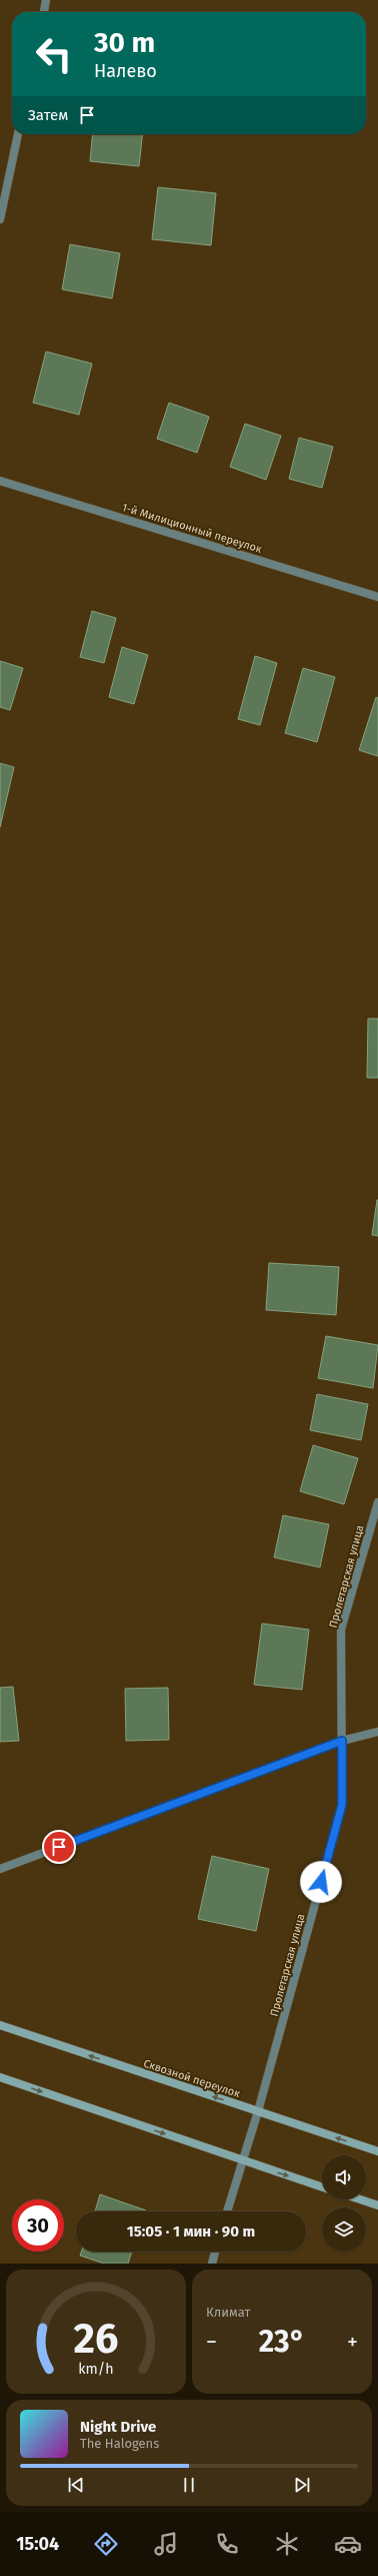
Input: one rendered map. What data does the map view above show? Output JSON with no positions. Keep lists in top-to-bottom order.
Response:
{
  "streets": {
    "street": ["1-й Милиционный переулок", "Пролетарская улица", "Сквозной переулок"]
  },
  "crossings": [
    ["Пролетарская улица", "Сквозной переулок"]
  ],
  "page": {
    "turn": ["30 m", "Налево"],
    "then": "Затем",
    "limit": "30",
    "trip": "15:05 · 1 мин · 90 m",
    "tile": "Климат",
    "heat": ["−", "23°", "+"],
    "song": ["Night Drive", "The Halogens"],
    "tabs": "15:04",
    "gauge": ["26", "km/h"]
  }
}
